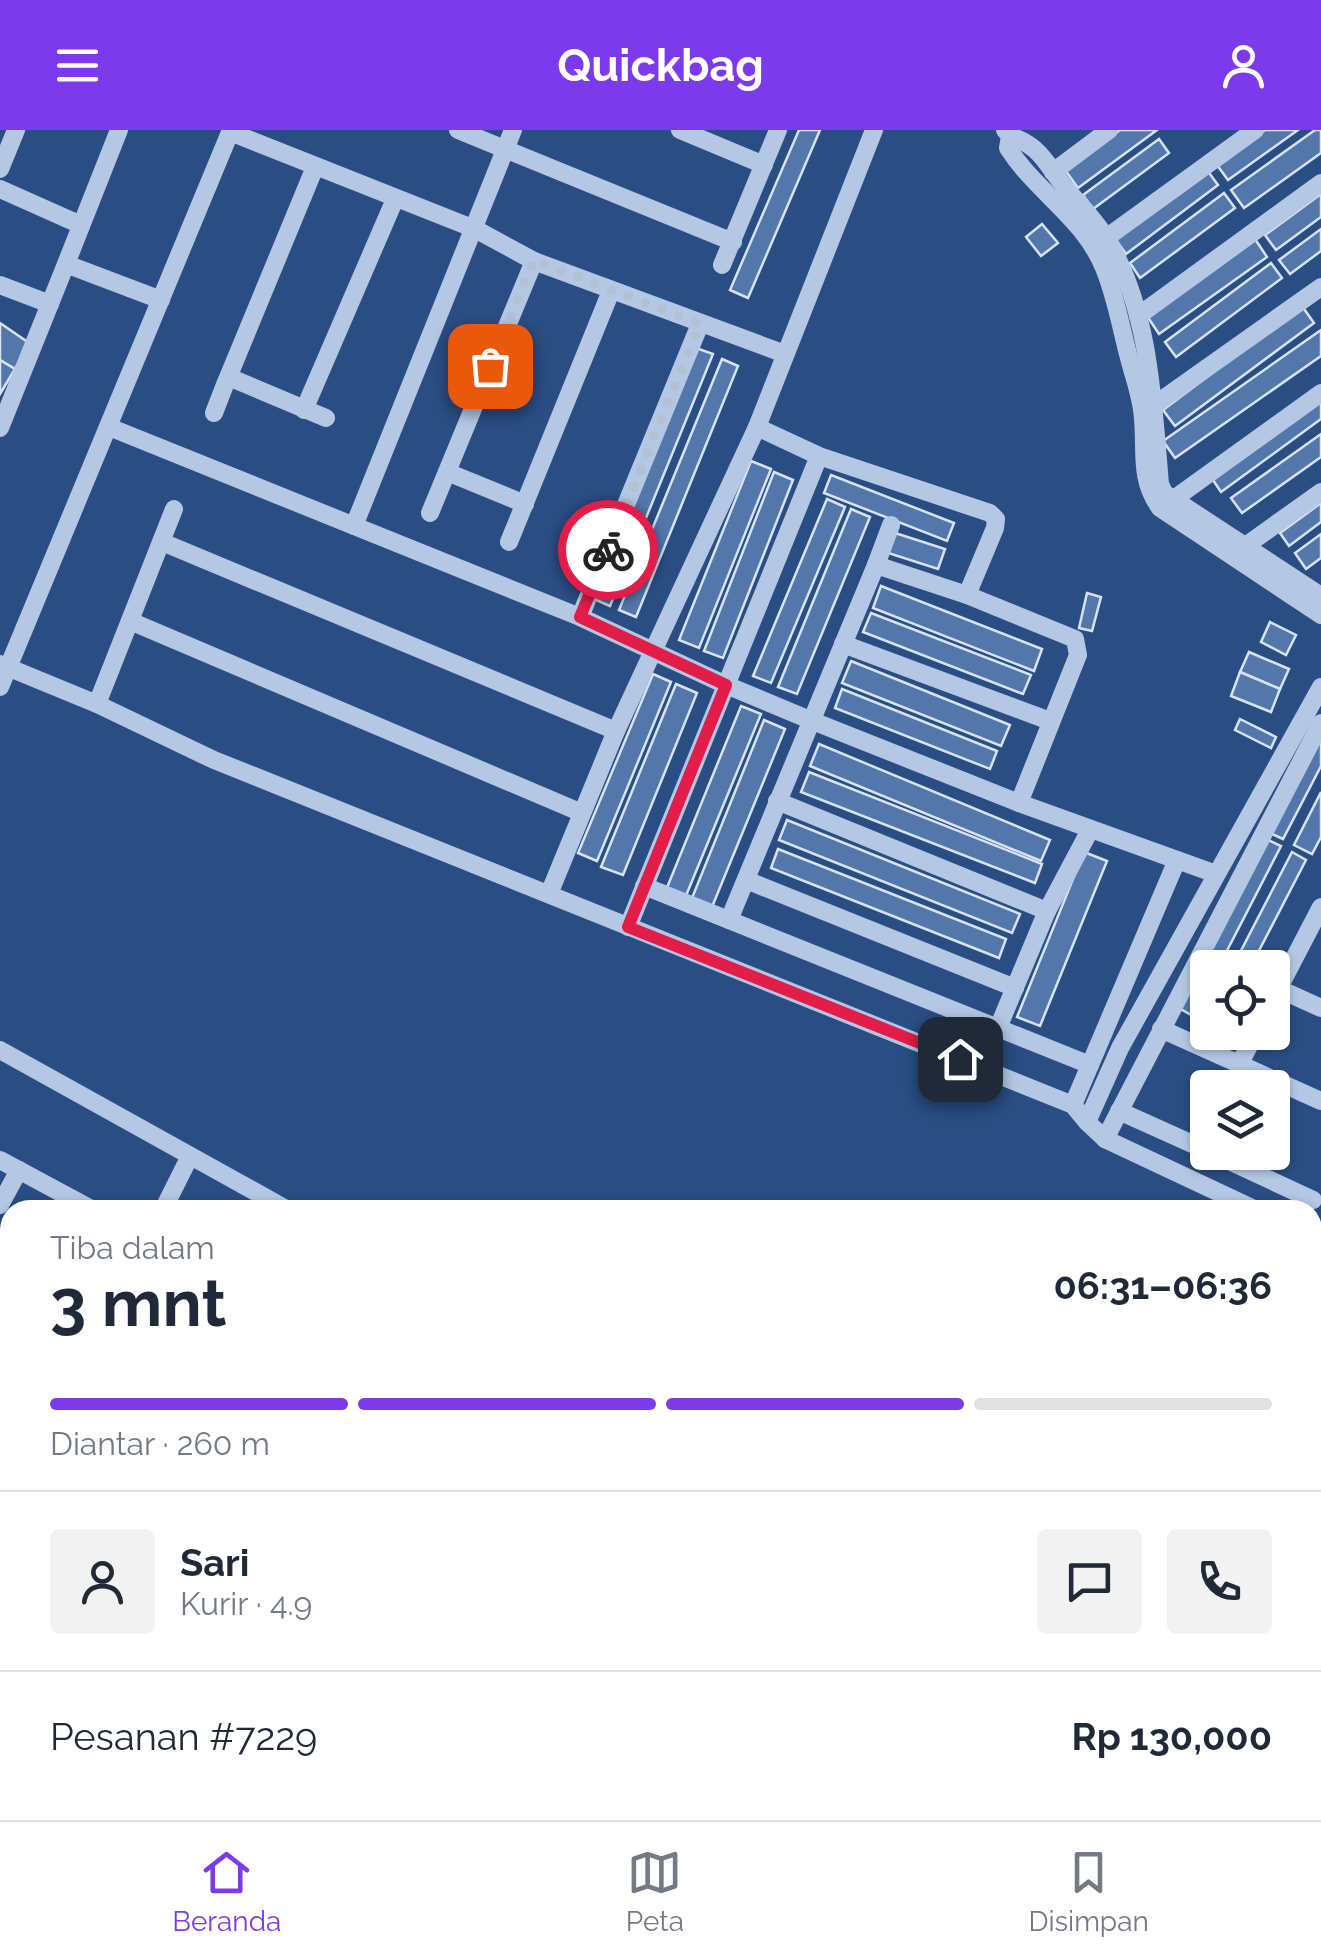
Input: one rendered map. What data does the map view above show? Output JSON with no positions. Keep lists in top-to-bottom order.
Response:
{
  "page": {
    "header": "Quickbag",
    "heading": ["3 mnt", "Tiba dalam", "06:31–06:36"],
    "panel": [
      "Sari",
      "Kurir · 4.9",
      "Pesanan #7229",
      "Rp 130,000"
    ],
    "bar": "Diantar · 260 m",
    "tabs": ["Beranda", "Peta", "Disimpan"]
  }
}
